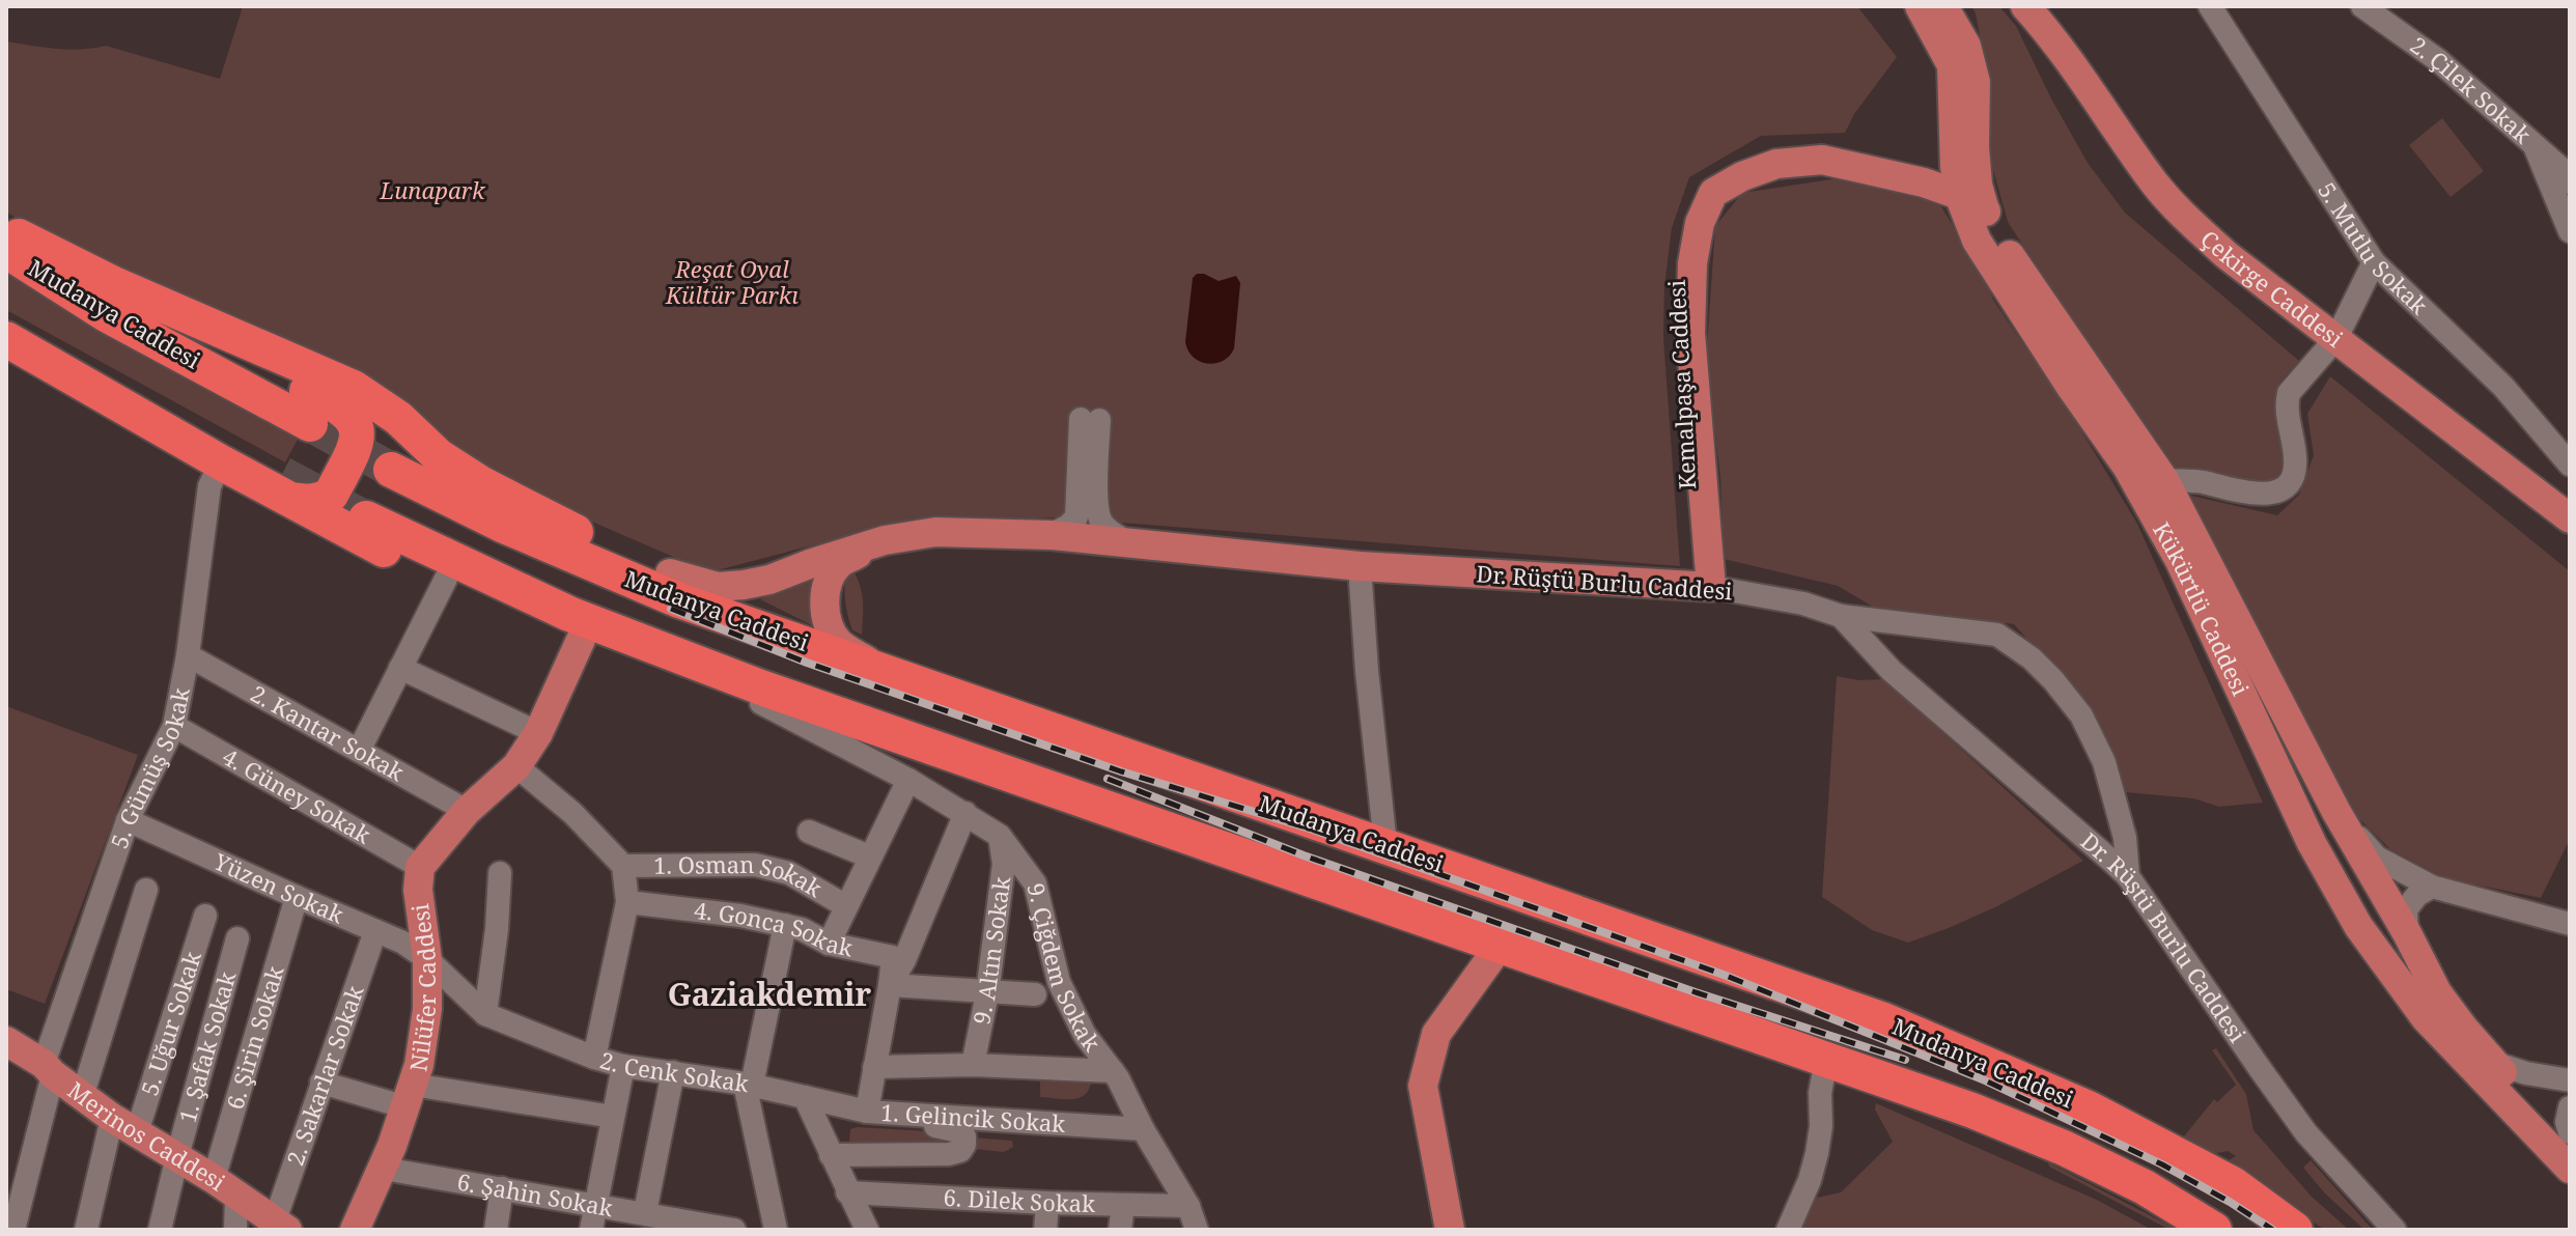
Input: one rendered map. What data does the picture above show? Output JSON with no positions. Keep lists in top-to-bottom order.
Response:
{
  "streets": {
    "highway": ["Mudanya Caddesi"],
    "main road": [
      "Çekirge Caddesi",
      "Kemalpaşa Caddesi",
      "Dr. Rüştü Burlu Caddesi",
      "Kükürtlü Caddesi",
      "Nilüfer Caddesi",
      "Merinos Caddesi"
    ],
    "street": [
      "2. Çilek Sokak",
      "5. Mutlu Sokak",
      "2. Kantar Sokak",
      "5. Gümüş Sokak",
      "4. Güney Sokak",
      "1. Osman Sokak",
      "Yüzen Sokak",
      "4. Gonca Sokak",
      "9. Altın Sokak",
      "9. Çiğdem Sokak",
      "5. Uğur Sokak",
      "6. Şirin Sokak",
      "1. Şafak Sokak",
      "2. Cenk Sokak",
      "2. Sakarlar Sokak",
      "1. Gelincik Sokak",
      "6. Şahin Sokak",
      "6. Dilek Sokak"
    ]
  },
  "crossings": [
    ["Kemalpaşa Caddesi", "Dr. Rüştü Burlu Caddesi"],
    ["Kemalpaşa Caddesi", "Kükürtlü Caddesi"],
    ["2. Kantar Sokak", "5. Gümüş Sokak"],
    ["5. Gümüş Sokak", "4. Güney Sokak"],
    ["5. Gümüş Sokak", "Yüzen Sokak"],
    ["5. Gümüş Sokak", "Merinos Caddesi"],
    ["4. Güney Sokak", "Nilüfer Caddesi"],
    ["Yüzen Sokak", "Nilüfer Caddesi"],
    ["Yüzen Sokak", "6. Şirin Sokak"],
    ["Yüzen Sokak", "2. Cenk Sokak"],
    ["Yüzen Sokak", "2. Sakarlar Sokak"],
    ["9. Altın Sokak", "9. Çiğdem Sokak"],
    ["9. Çiğdem Sokak", "1. Gelincik Sokak"],
    ["9. Çiğdem Sokak", "6. Dilek Sokak"],
    ["Nilüfer Caddesi", "2. Cenk Sokak"],
    ["Nilüfer Caddesi", "6. Şahin Sokak"],
    ["5. Uğur Sokak", "Merinos Caddesi"],
    ["6. Şirin Sokak", "Merinos Caddesi"],
    ["1. Şafak Sokak", "Merinos Caddesi"],
    ["2. Cenk Sokak", "1. Gelincik Sokak"],
    ["2. Sakarlar Sokak", "Merinos Caddesi"]
  ],
  "districts": ["Gaziakdemir"],
  "parks": ["Lunapark", "Reşat Oyal Kültür Parkı"]
}
